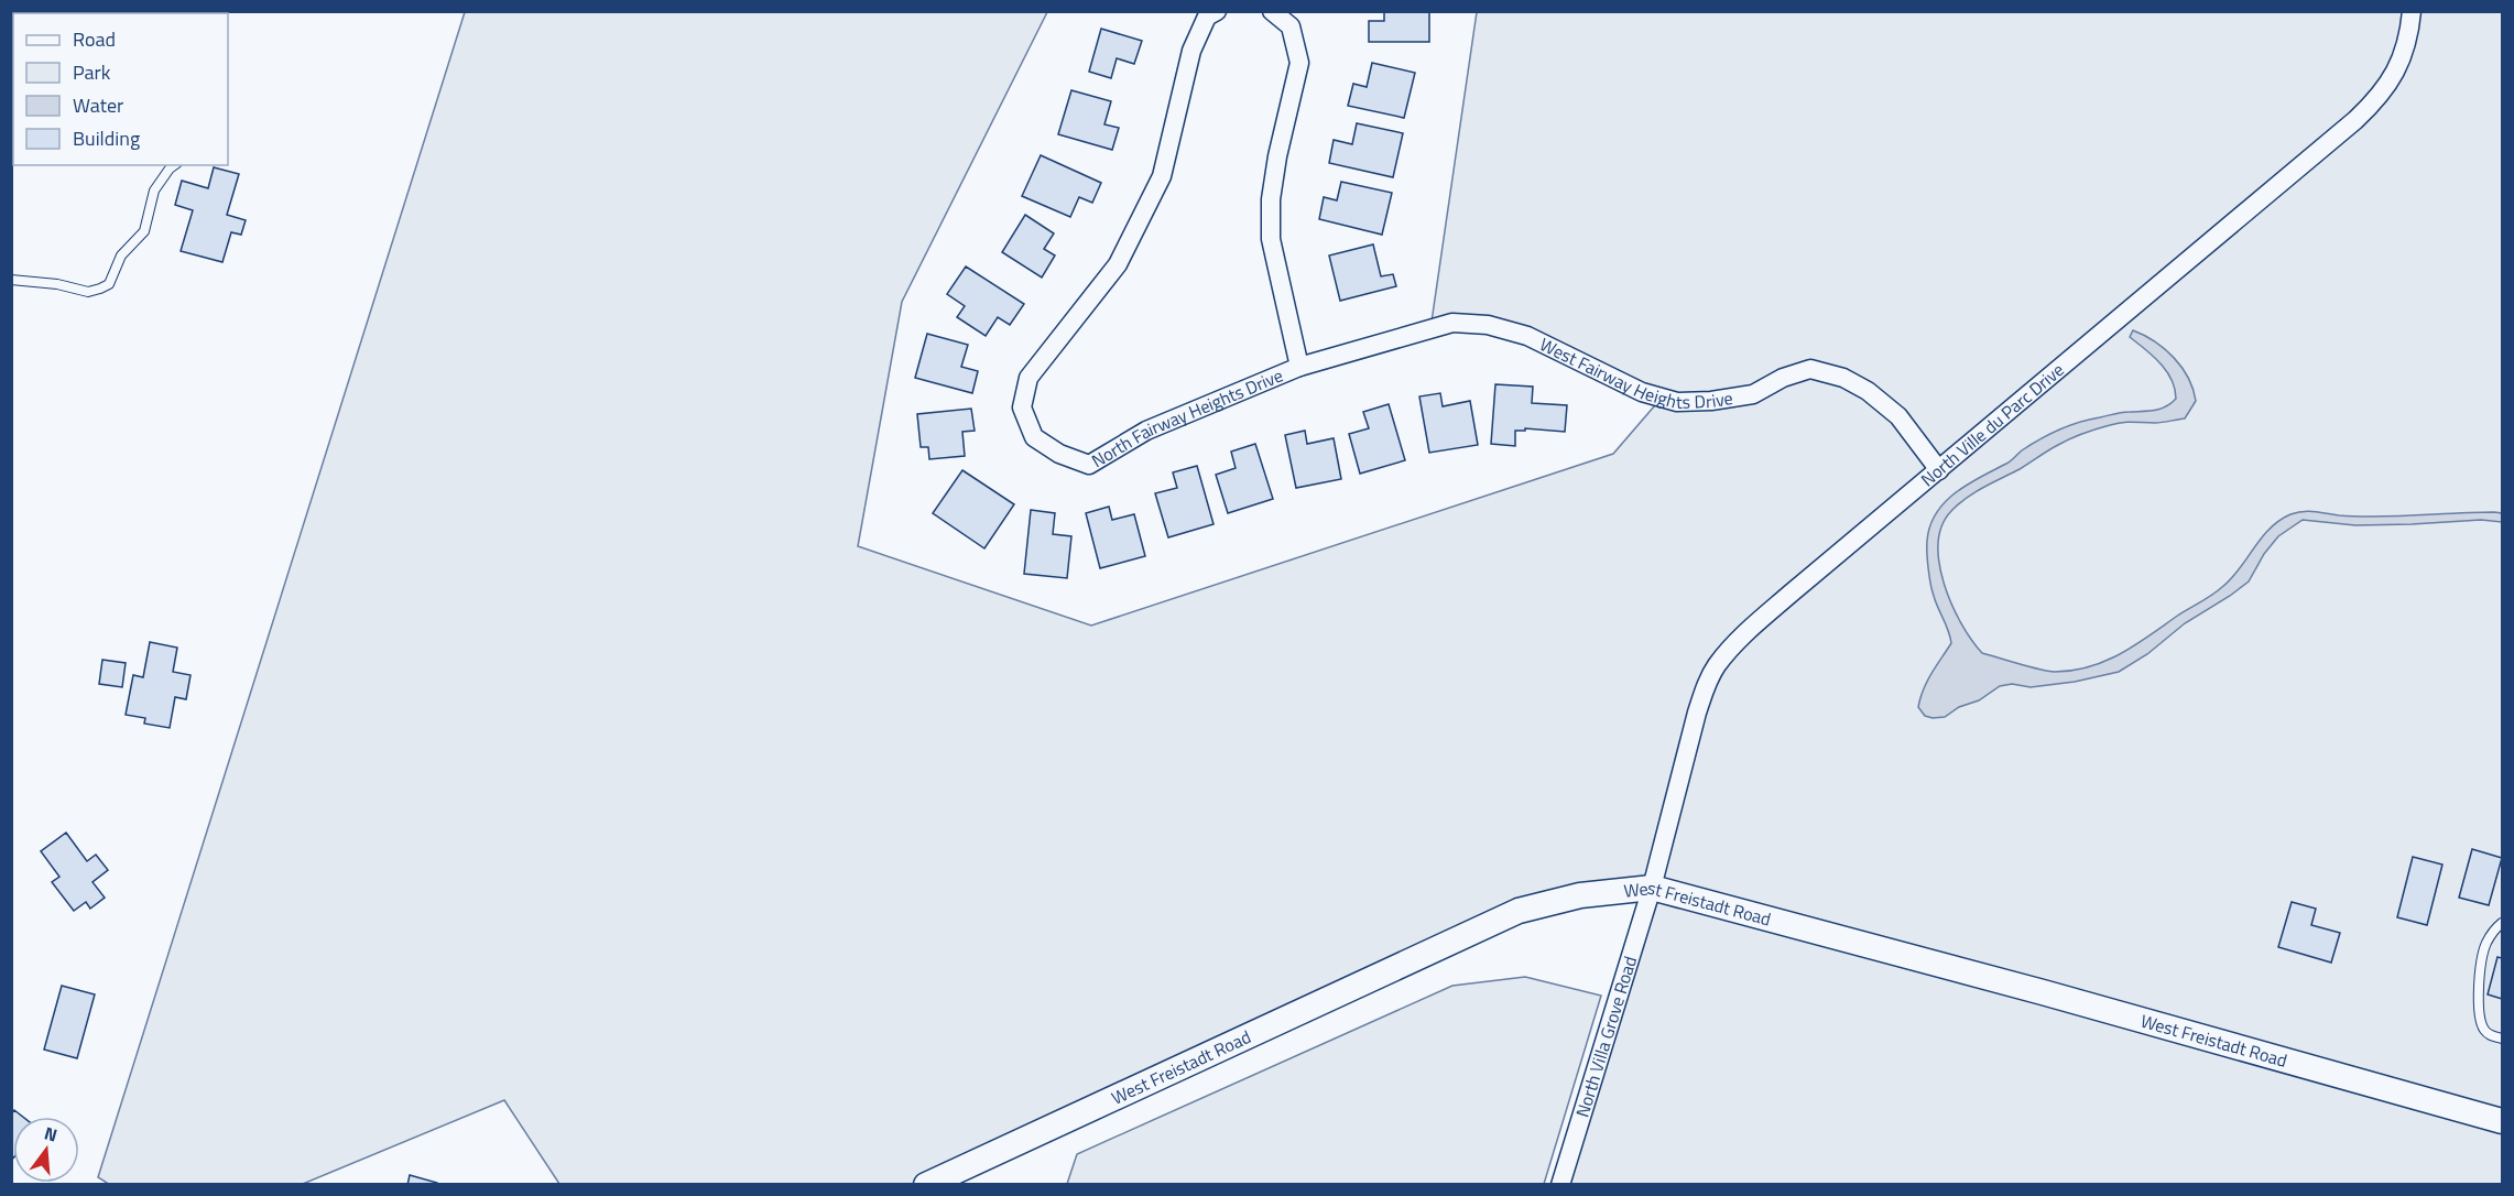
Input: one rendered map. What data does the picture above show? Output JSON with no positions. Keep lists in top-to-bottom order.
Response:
{
  "streets": {
    "street": [
      "West Fairway Heights Drive",
      "North Fairway Heights Drive",
      "North Ville du Parc Drive",
      "West Freistadt Road",
      "North Villa Grove Road"
    ]
  },
  "crossings": [
    ["West Fairway Heights Drive", "North Fairway Heights Drive"],
    ["West Fairway Heights Drive", "North Ville du Parc Drive"],
    ["North Ville du Parc Drive", "West Freistadt Road"],
    ["North Ville du Parc Drive", "North Villa Grove Road"],
    ["West Freistadt Road", "North Villa Grove Road"]
  ],
  "legend": [
    "Road",
    "Park",
    "Water",
    "Building"
  ],
  "north": "top"
}
